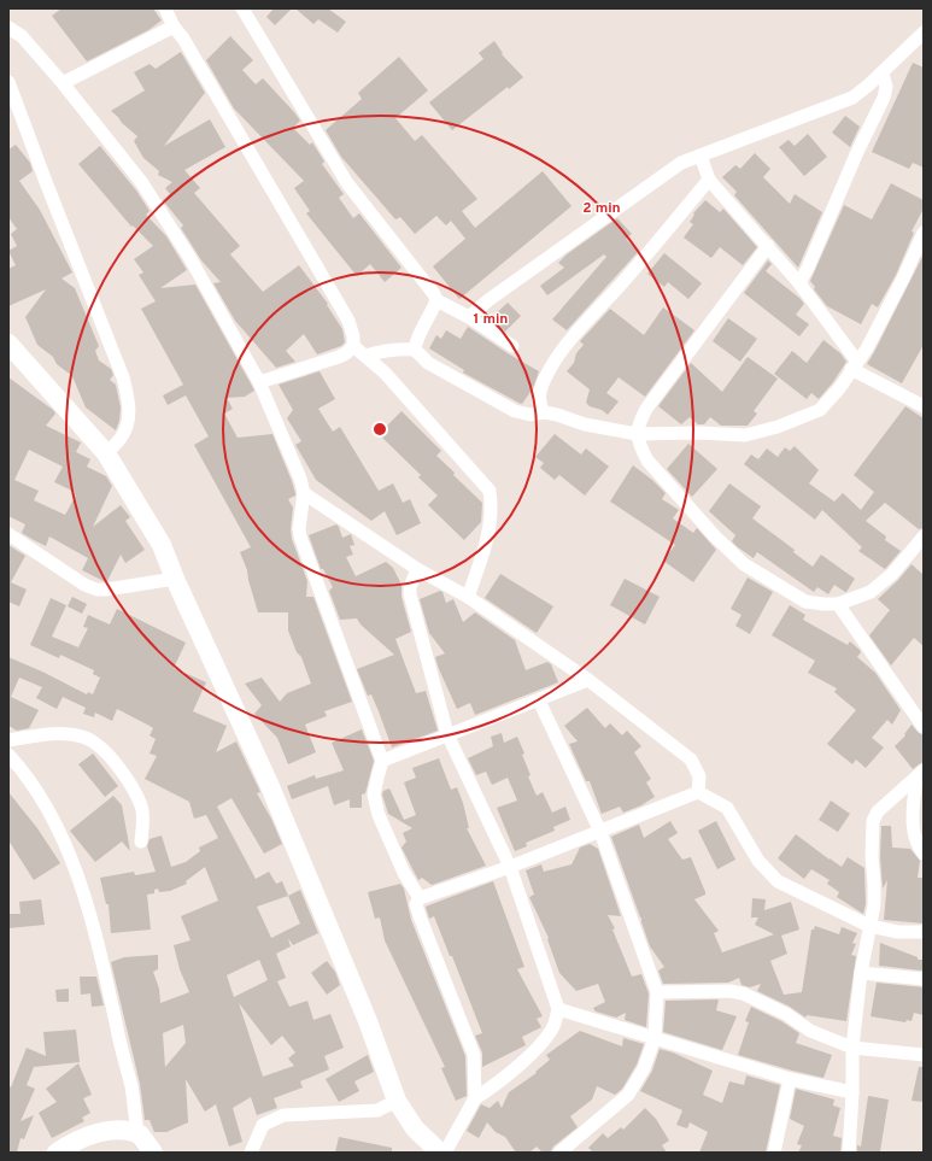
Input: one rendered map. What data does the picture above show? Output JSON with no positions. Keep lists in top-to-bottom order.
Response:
{
  "rings": ["2 min", "1 min"]
}
